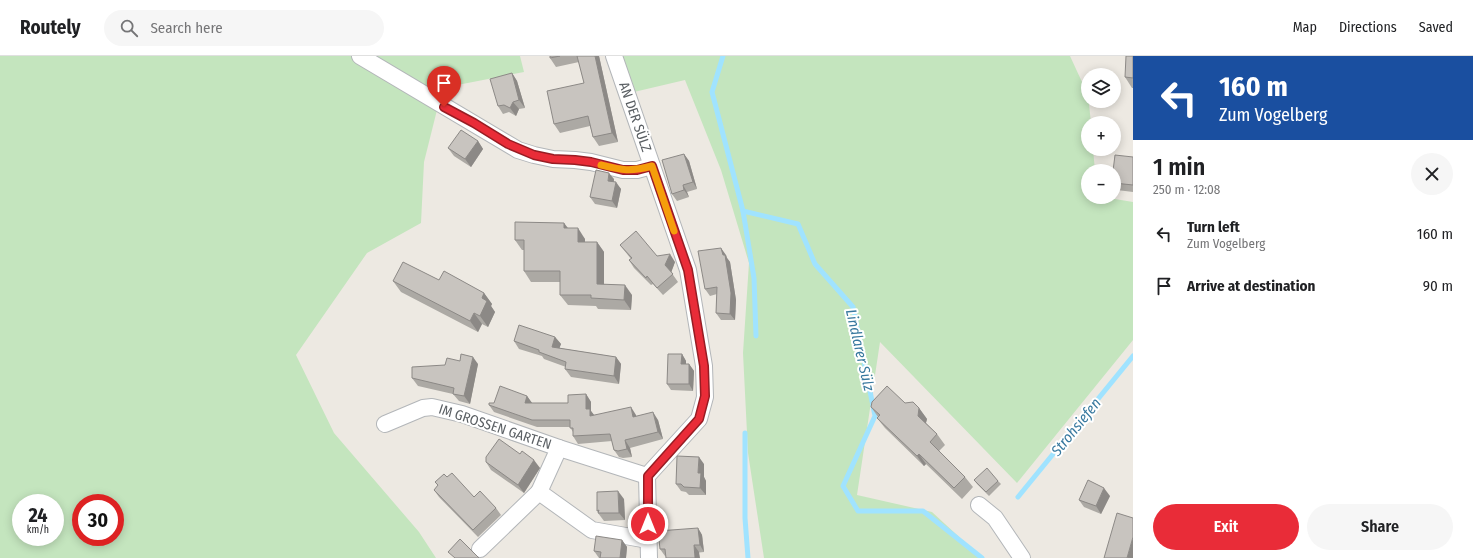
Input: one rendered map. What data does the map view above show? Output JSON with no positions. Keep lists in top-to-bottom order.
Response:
{
  "streets": {
    "street": ["AN DER SÜLZ", "IM GROSSEN GARTEN"]
  },
  "crossings": [
    ["AN DER SÜLZ", "IM GROSSEN GARTEN"]
  ],
  "water": ["Lindlarer Sülz", "Strohsiefen"],
  "page": {
    "header": "Routely",
    "search": "Search here",
    "nav": ["Map", "Directions", "Saved"],
    "turn": ["160 m", "Zum Vogelberg"],
    "map_buttons": ["+", "−"],
    "heading": ["1 min", "250 m · 12:08"],
    "list": [
      {
        "name": "Turn left",
        "note": "Zum Vogelberg",
        "value": "160 m"
      },
      {
        "name": "Arrive at destination",
        "value": "90 m"
      }
    ],
    "speed": "24 km/h",
    "limit": "30",
    "buttons": ["Exit", "Share"]
  }
}
